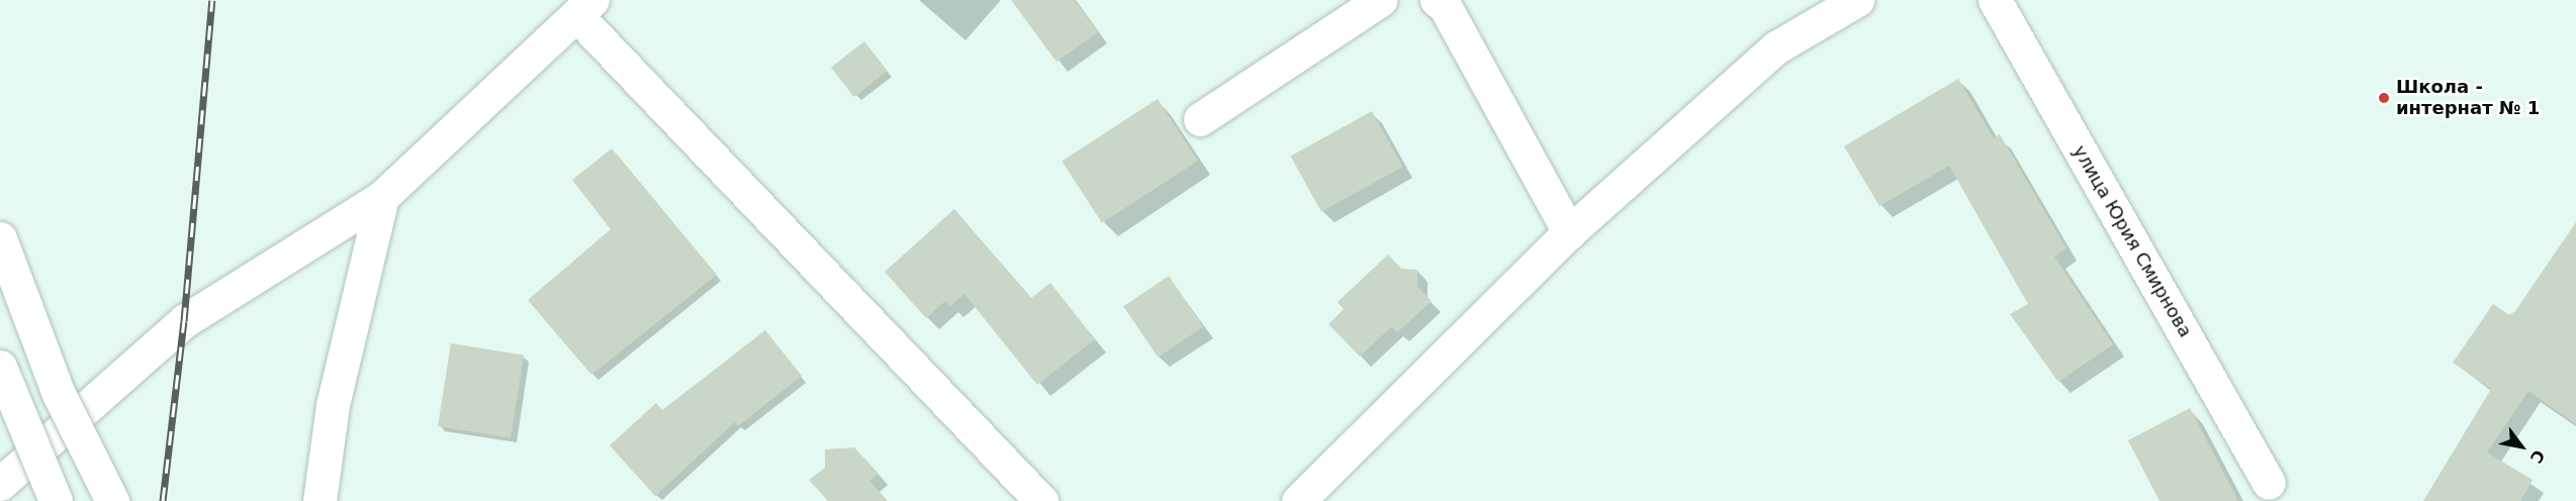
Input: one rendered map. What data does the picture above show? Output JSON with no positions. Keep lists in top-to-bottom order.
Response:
{
  "streets": {
    "street": ["улица Юрия Смирнова"]
  },
  "places": ["Школа - интернат № 1"],
  "north": "bottom right"
}
